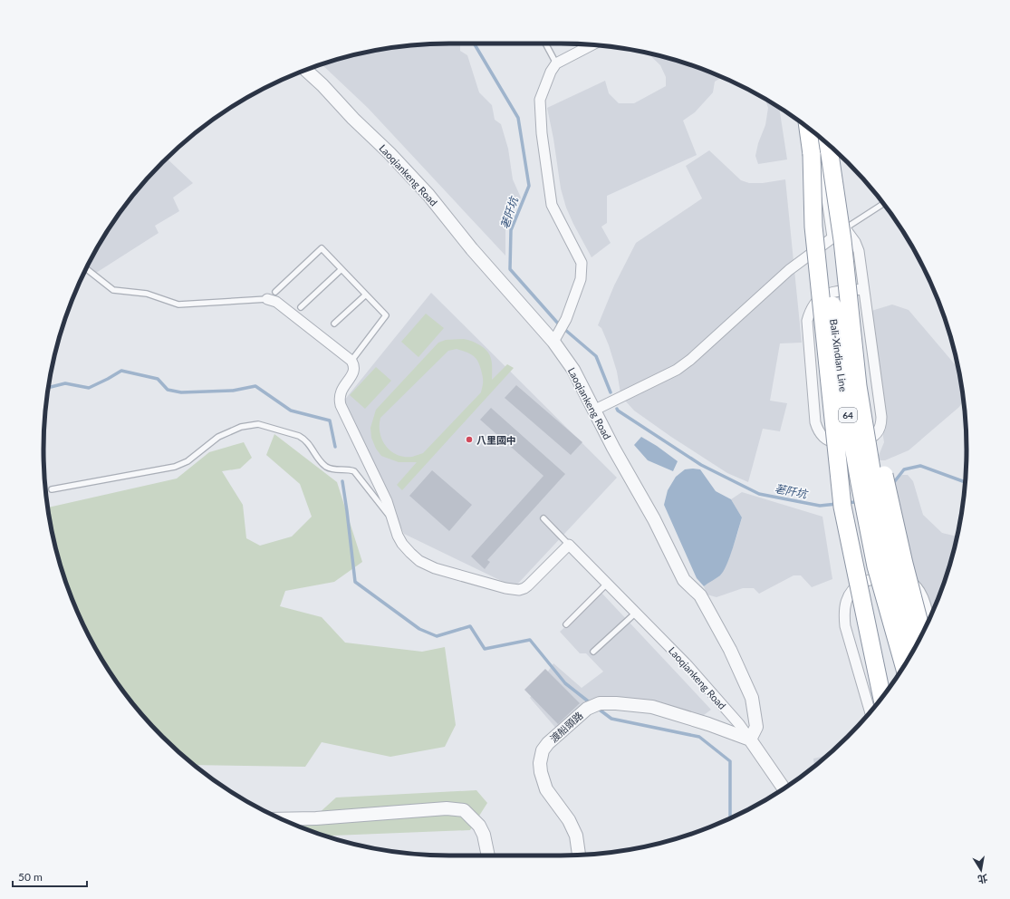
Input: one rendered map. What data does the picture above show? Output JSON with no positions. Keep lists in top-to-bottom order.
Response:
{
  "streets": {
    "highway": ["Bali-Xindian Line", "64"],
    "street": ["Laoqiankeng Road", "渡船頭路"]
  },
  "crossings": [
    ["Laoqiankeng Road", "渡船頭路"]
  ],
  "water": ["荖阡坑"],
  "places": ["八里國中"],
  "scale_bar": "50 m",
  "north": "bottom"
}
